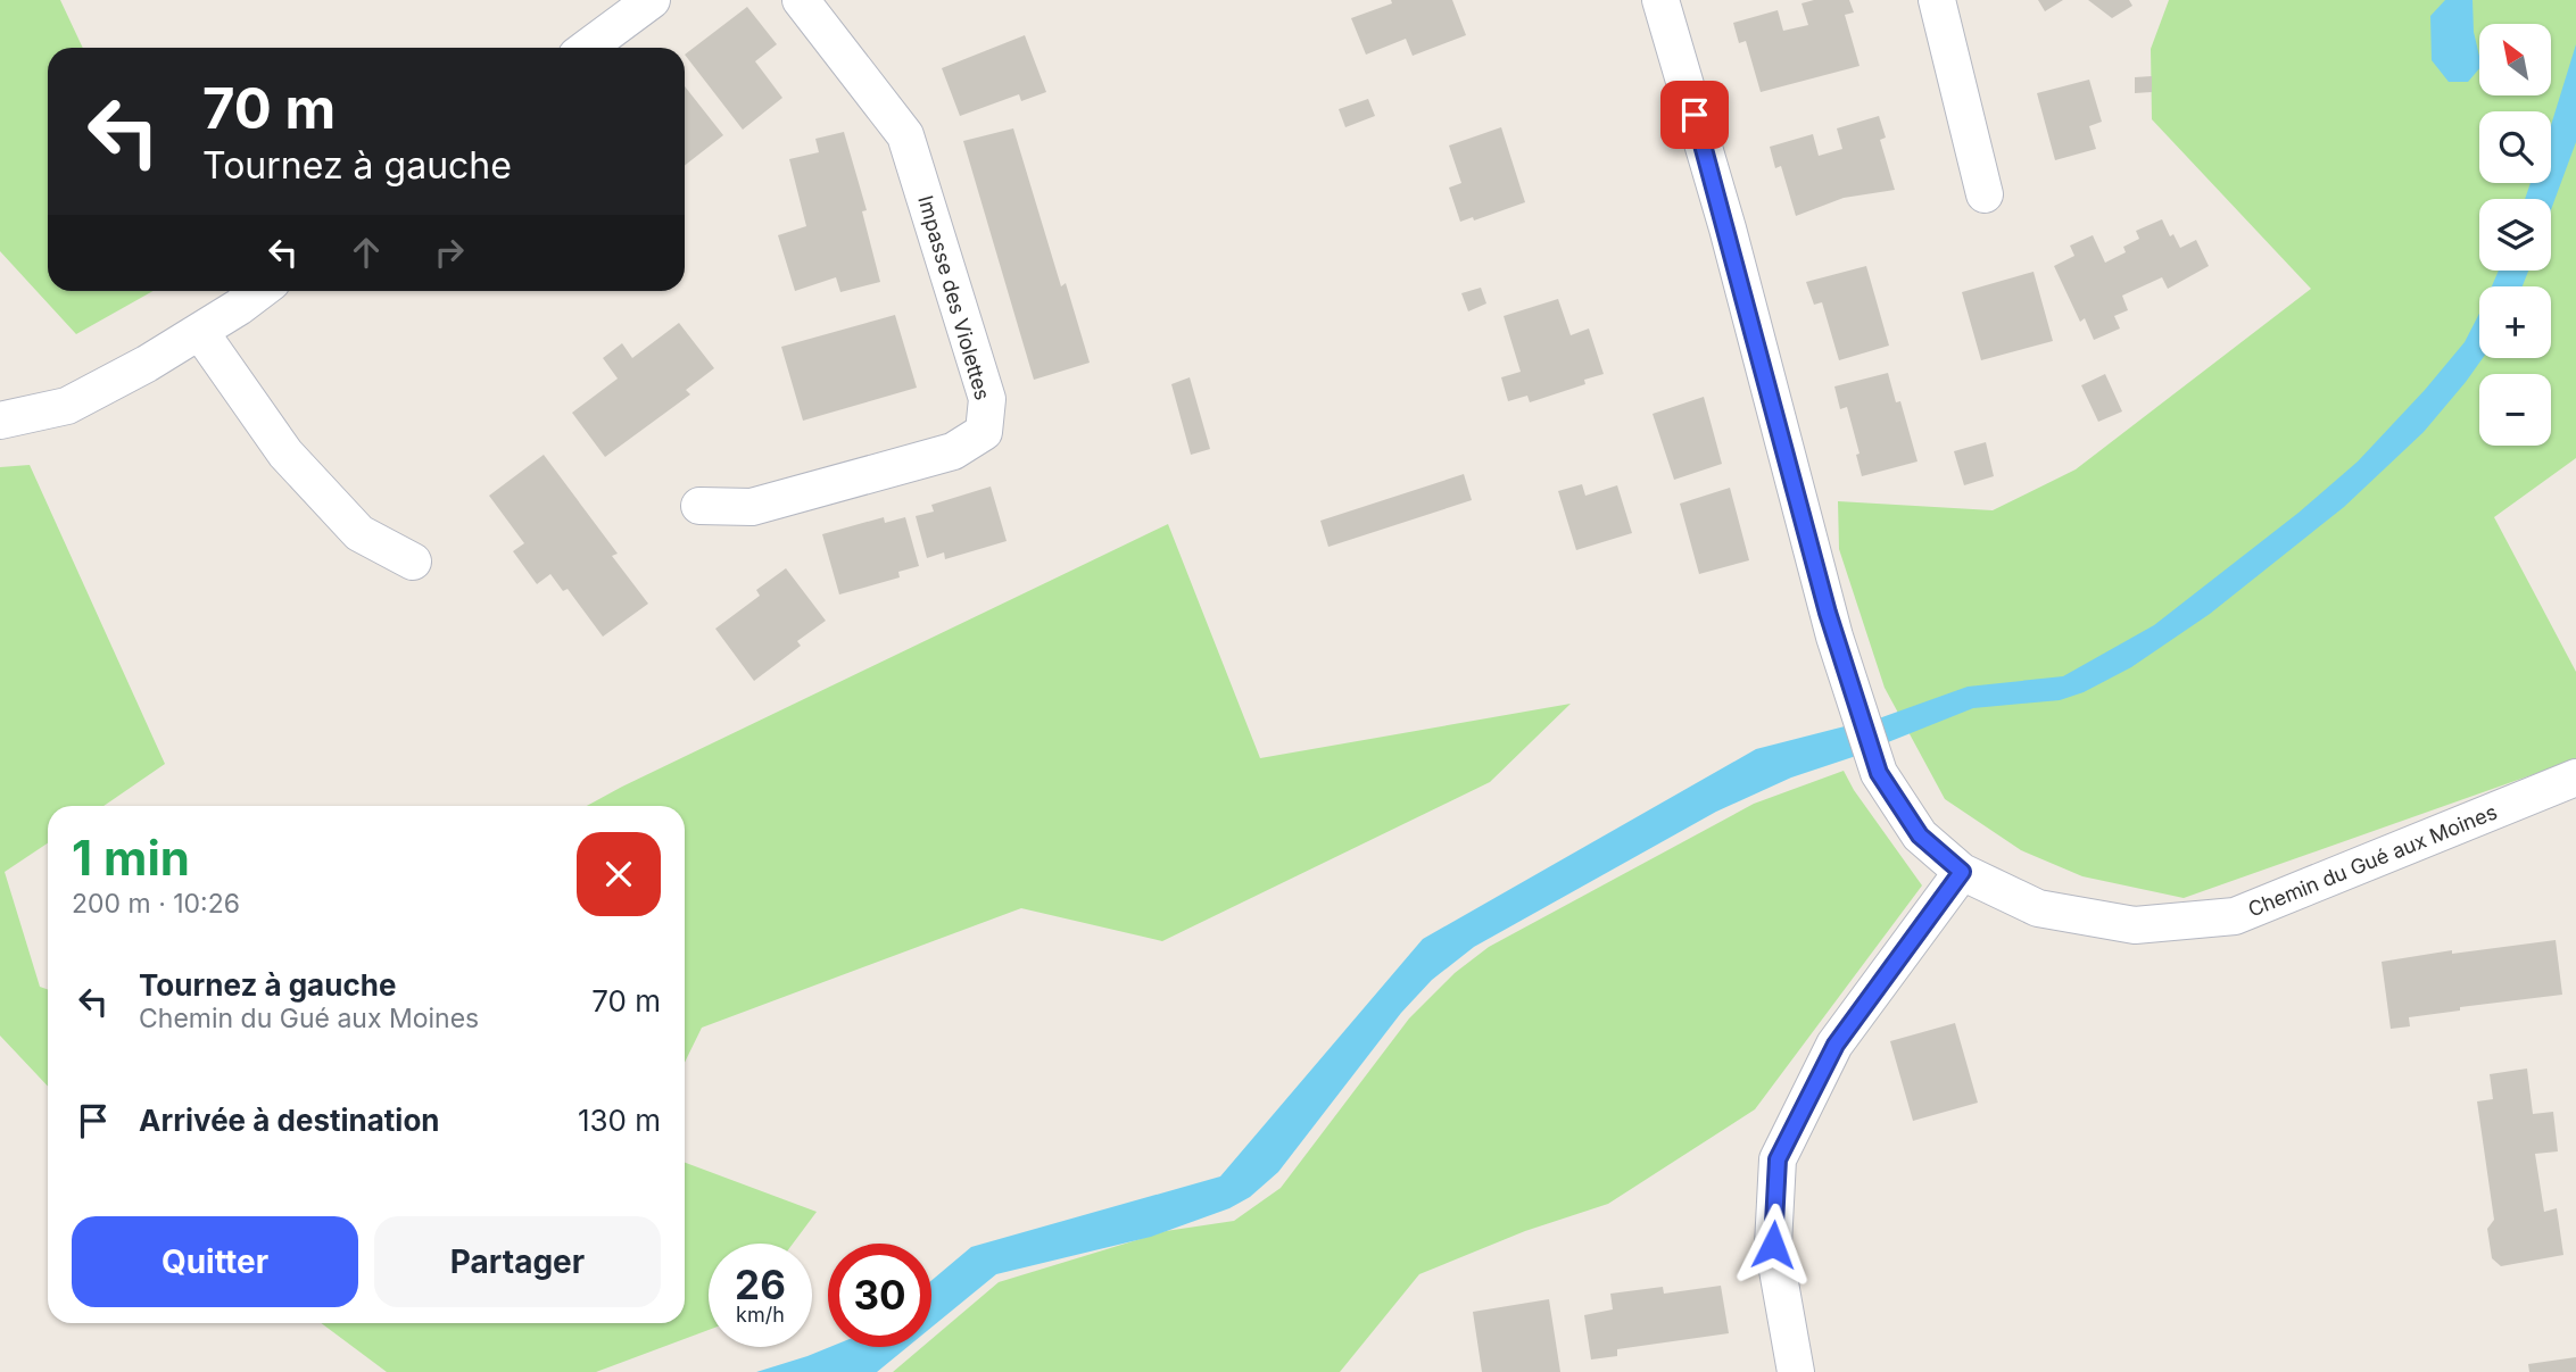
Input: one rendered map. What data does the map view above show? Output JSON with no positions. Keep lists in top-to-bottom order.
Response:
{
  "streets": {
    "street": ["Impasse des Violettes", "Chemin du Gué aux Moines"]
  },
  "north": "top left",
  "page": {
    "map_buttons": ["+", "−"],
    "turn": ["70 m", "Tournez à gauche"],
    "heading": ["1 min", "200 m · 10:26"],
    "list": [
      {
        "name": "Tournez à gauche",
        "note": "Chemin du Gué aux Moines",
        "value": "70 m"
      },
      {
        "name": "Arrivée à destination",
        "value": "130 m"
      }
    ],
    "buttons": ["Quitter", "Partager"],
    "speed": "26 km/h",
    "limit": "30"
  }
}
